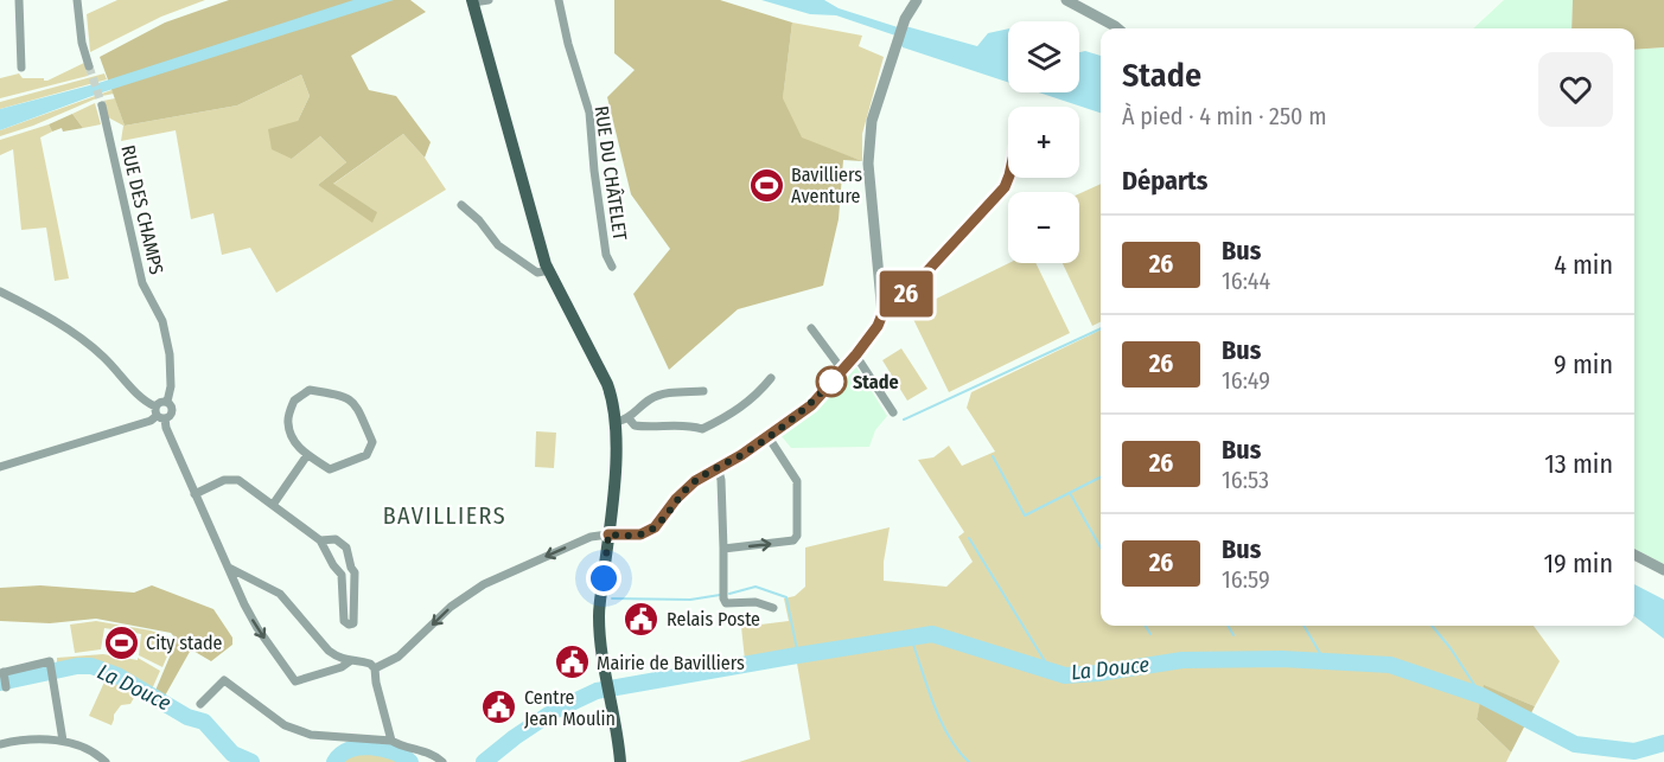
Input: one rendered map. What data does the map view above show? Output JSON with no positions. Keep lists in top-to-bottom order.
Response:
{
  "streets": {
    "street": ["RUE DU CHÂTELET", "RUE DES CHAMPS"]
  },
  "districts": ["BAVILLIERS"],
  "water": ["La Douce"],
  "places": {
    "sports": ["Bavilliers Aventure", "City stade"],
    "other": ["Stade"],
    "public building": ["Relais Poste", "Mairie de Bavilliers", "Centre Jean Moulin"]
  },
  "lines": ["bus line 26"],
  "page": {
    "on_map": "26",
    "map_buttons": ["+", "−"],
    "heading": [
      ["Stade", "À pied · 4 min · 250 m"],
      "Départs"
    ],
    "list": [
      {
        "mark": "26",
        "name": "Bus",
        "note": "16:44",
        "value": "4 min"
      },
      {
        "mark": "26",
        "name": "Bus",
        "note": "16:49",
        "value": "9 min"
      },
      {
        "mark": "26",
        "name": "Bus",
        "note": "16:53",
        "value": "13 min"
      },
      {
        "mark": "26",
        "name": "Bus",
        "note": "16:59",
        "value": "19 min"
      }
    ]
  }
}
